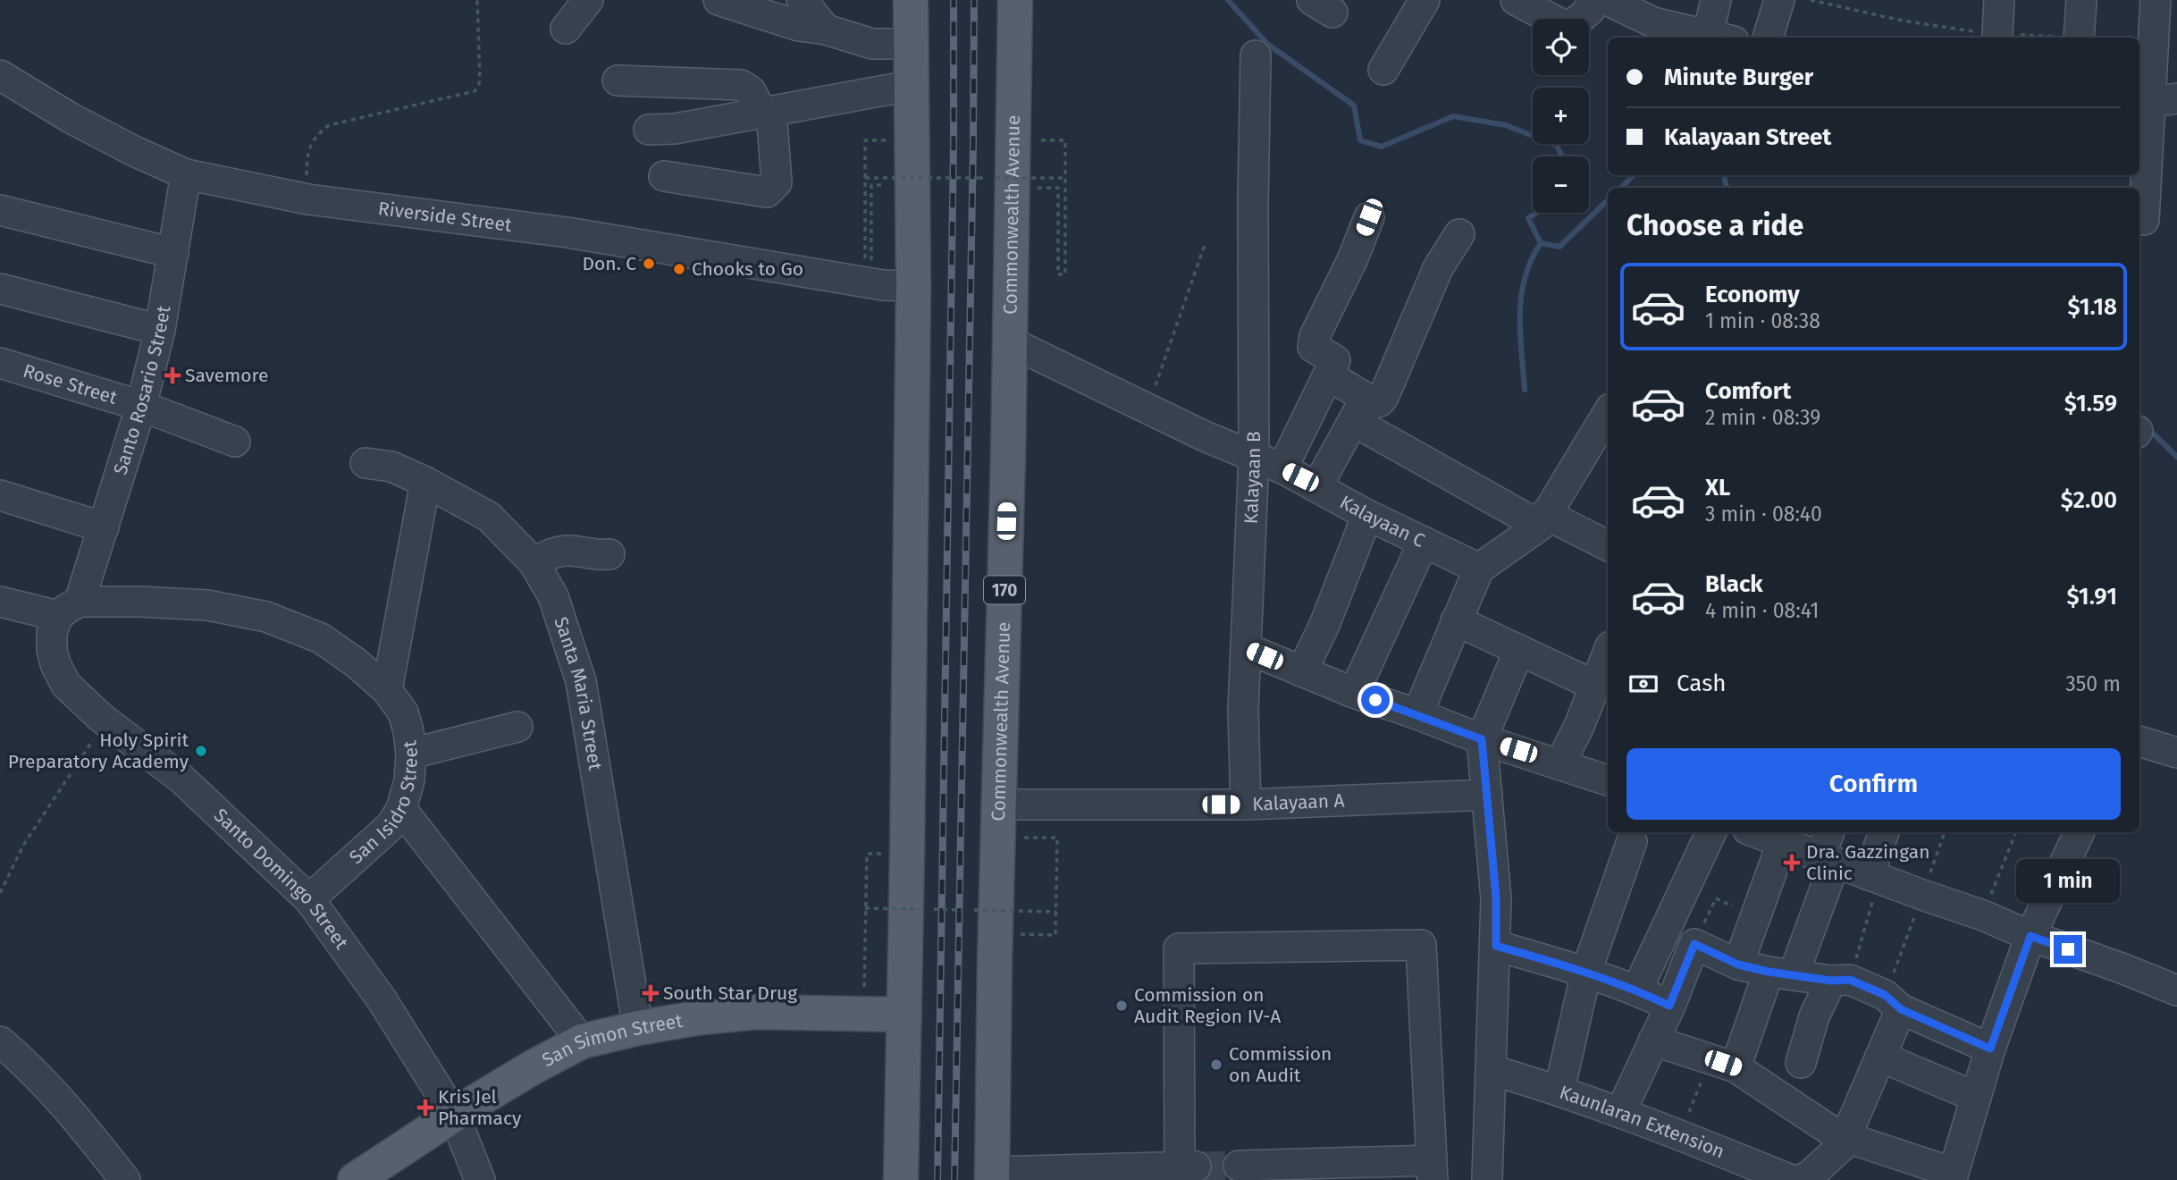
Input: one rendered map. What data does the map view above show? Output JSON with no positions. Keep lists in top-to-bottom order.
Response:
{
  "streets": {
    "main road": ["Commonwealth Avenue", "170", "San Simon Street"],
    "street": [
      "Riverside Street",
      "Rose Street",
      "Santo Rosario Street",
      "Kalayaan B",
      "Kalayaan C",
      "Santa Maria Street",
      "San Isidro Street",
      "Kalayaan A",
      "Santo Domingo Street",
      "Kaunlaran Extension"
    ]
  },
  "crossings": [
    ["Commonwealth Avenue", "Kalayaan C"],
    ["Commonwealth Avenue", "Kalayaan A"],
    ["Riverside Street", "Santo Rosario Street"],
    ["Rose Street", "Santo Rosario Street"],
    ["Santo Rosario Street", "San Isidro Street"],
    ["Santo Rosario Street", "Santo Domingo Street"],
    ["Kalayaan B", "Kalayaan C"],
    ["Kalayaan B", "Kalayaan A"],
    ["Santa Maria Street", "San Simon Street"],
    ["San Isidro Street", "Santo Domingo Street"],
    ["Santo Domingo Street", "San Simon Street"]
  ],
  "places": {
    "other": [
      "Don. C",
      "Chooks to Go",
      "Holy Spirit Preparatory Academy",
      "Commission on Audit Region IV-A",
      "Commission on Audit"
    ],
    "health": [
      "Savemore",
      "Dra. Gazzingan Clinic",
      "South Star Drug",
      "Kris Jel Pharmacy"
    ]
  },
  "page": {
    "map_buttons": ["+", "−"],
    "banner": ["Minute Burger", "Kalayaan Street"],
    "heading": "Choose a ride",
    "list": [
      {
        "name": "Economy",
        "note": "1 min · 08:38",
        "value": "$1.18"
      },
      {
        "name": "Comfort",
        "note": "2 min · 08:39",
        "value": "$1.59"
      },
      {
        "name": "XL",
        "note": "3 min · 08:40",
        "value": "$2.00"
      },
      {
        "name": "Black",
        "note": "4 min · 08:41",
        "value": "$1.91"
      }
    ],
    "pay": ["Cash", "350 m"],
    "buttons": "Confirm",
    "bubble": "1 min"
  }
}
